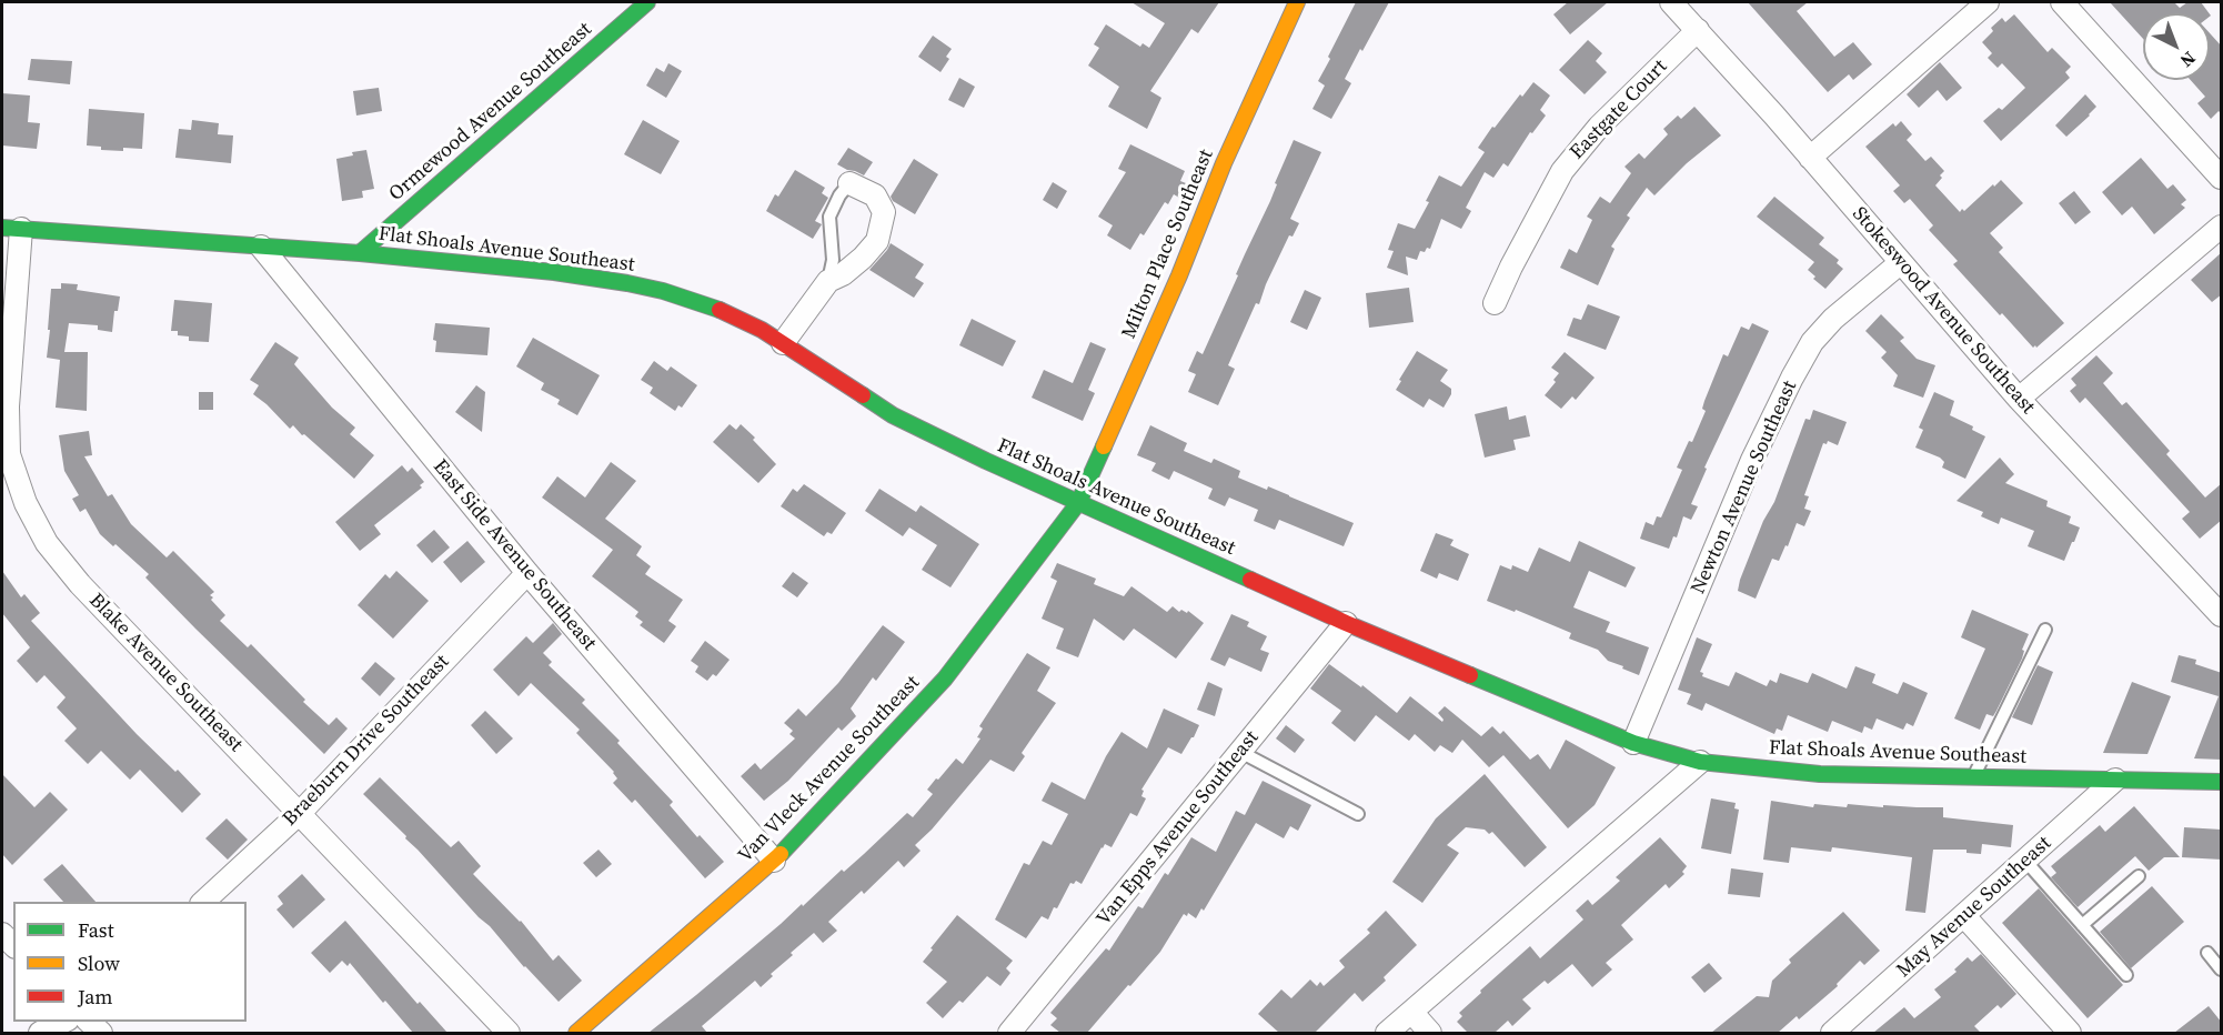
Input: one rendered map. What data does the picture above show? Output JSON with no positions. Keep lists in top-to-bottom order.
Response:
{
  "streets": {
    "street": [
      "Eastgate Court",
      "Ormewood Avenue Southeast",
      "Milton Place Southeast",
      "Flat Shoals Avenue Southeast",
      "Stokeswood Avenue Southeast",
      "Newton Avenue Southeast",
      "East Side Avenue Southeast",
      "Blake Avenue Southeast",
      "Braeburn Drive Southeast",
      "Van Vleck Avenue Southeast",
      "Van Epps Avenue Southeast",
      "May Avenue Southeast"
    ]
  },
  "crossings": [
    ["Eastgate Court", "Stokeswood Avenue Southeast"],
    ["Ormewood Avenue Southeast", "Flat Shoals Avenue Southeast"],
    ["Milton Place Southeast", "Flat Shoals Avenue Southeast"],
    ["Milton Place Southeast", "Van Vleck Avenue Southeast"],
    ["Flat Shoals Avenue Southeast", "Newton Avenue Southeast"],
    ["Flat Shoals Avenue Southeast", "East Side Avenue Southeast"],
    ["Flat Shoals Avenue Southeast", "Blake Avenue Southeast"],
    ["Flat Shoals Avenue Southeast", "Van Vleck Avenue Southeast"],
    ["Flat Shoals Avenue Southeast", "Van Epps Avenue Southeast"],
    ["Flat Shoals Avenue Southeast", "May Avenue Southeast"],
    ["Stokeswood Avenue Southeast", "Newton Avenue Southeast"],
    ["East Side Avenue Southeast", "Braeburn Drive Southeast"],
    ["East Side Avenue Southeast", "Van Vleck Avenue Southeast"],
    ["Blake Avenue Southeast", "Braeburn Drive Southeast"]
  ],
  "legend": ["Fast", "Slow", "Jam"],
  "north": "bottom right"
}
